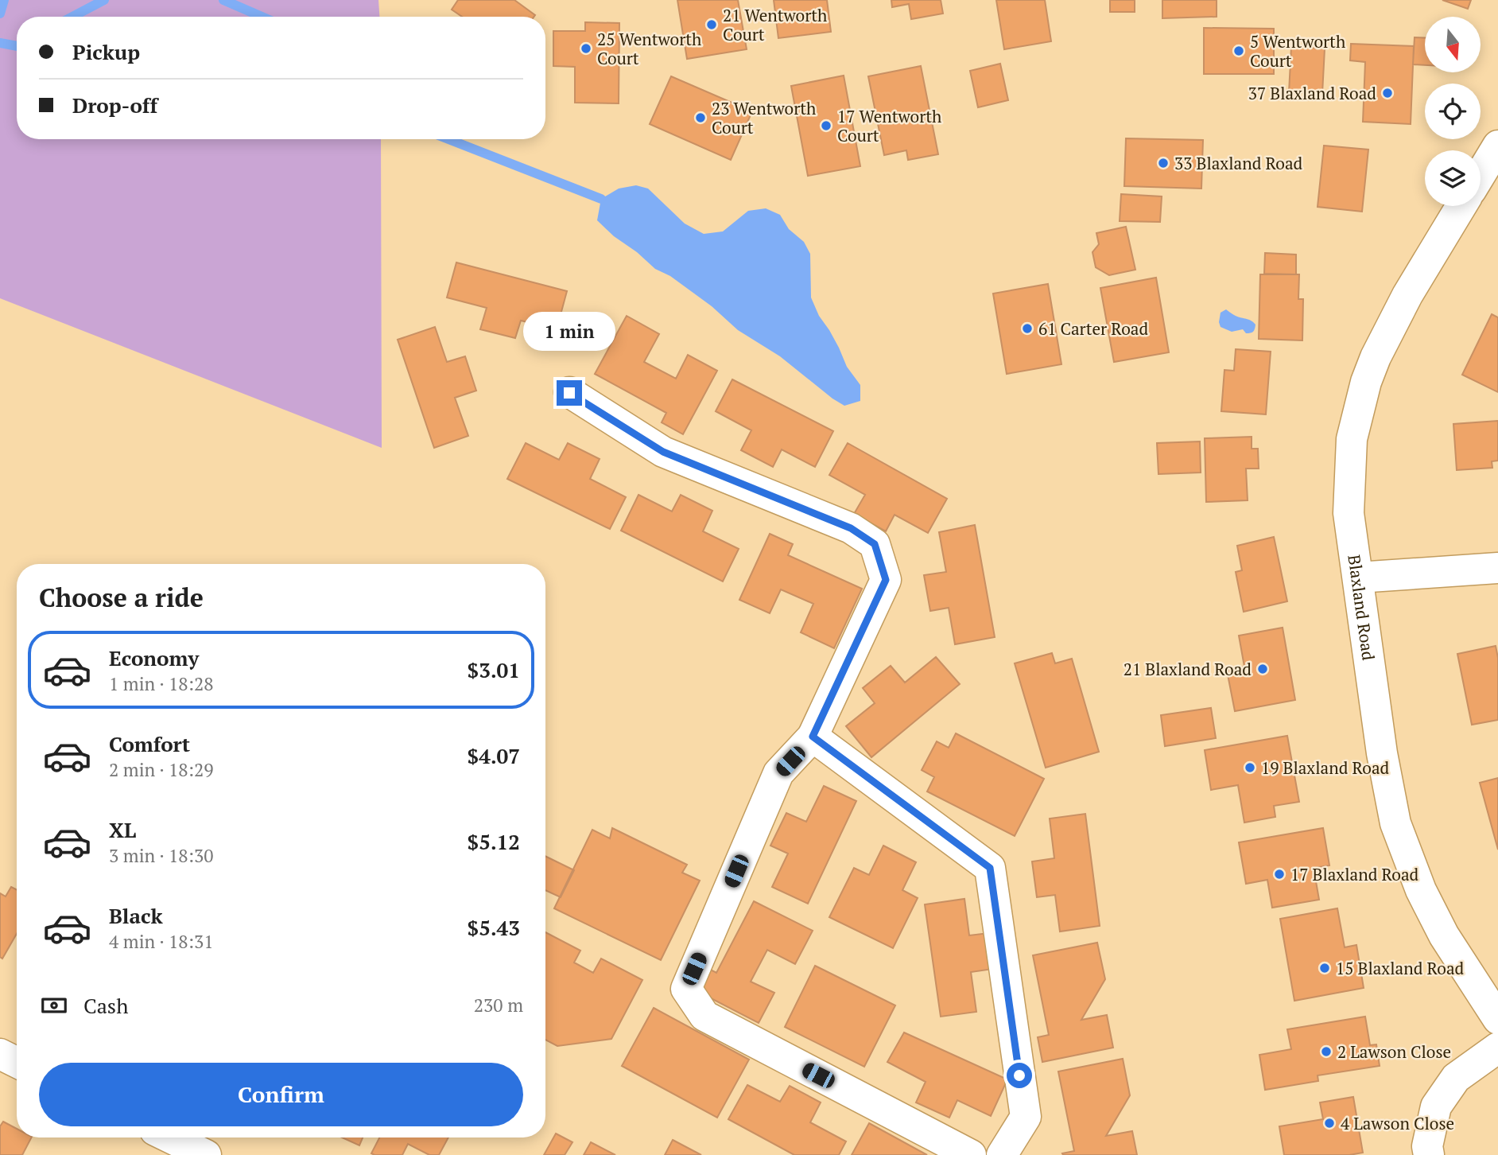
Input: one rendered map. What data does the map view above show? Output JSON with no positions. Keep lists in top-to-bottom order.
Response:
{
  "streets": {
    "street": ["Blaxland Road"]
  },
  "places": [
    "21 Wentworth Court",
    "25 Wentworth Court",
    "5 Wentworth Court",
    "37 Blaxland Road",
    "23 Wentworth Court",
    "17 Wentworth Court",
    "33 Blaxland Road",
    "61 Carter Road",
    "21 Blaxland Road",
    "19 Blaxland Road",
    "17 Blaxland Road",
    "15 Blaxland Road",
    "2 Lawson Close",
    "4 Lawson Close"
  ],
  "north": "bottom",
  "page": {
    "banner": ["Pickup", "Drop-off"],
    "bubble": "1 min",
    "heading": "Choose a ride",
    "list": [
      {
        "name": "Economy",
        "note": "1 min · 18:28",
        "value": "$3.01"
      },
      {
        "name": "Comfort",
        "note": "2 min · 18:29",
        "value": "$4.07"
      },
      {
        "name": "XL",
        "note": "3 min · 18:30",
        "value": "$5.12"
      },
      {
        "name": "Black",
        "note": "4 min · 18:31",
        "value": "$5.43"
      }
    ],
    "pay": ["Cash", "230 m"],
    "buttons": "Confirm"
  }
}
